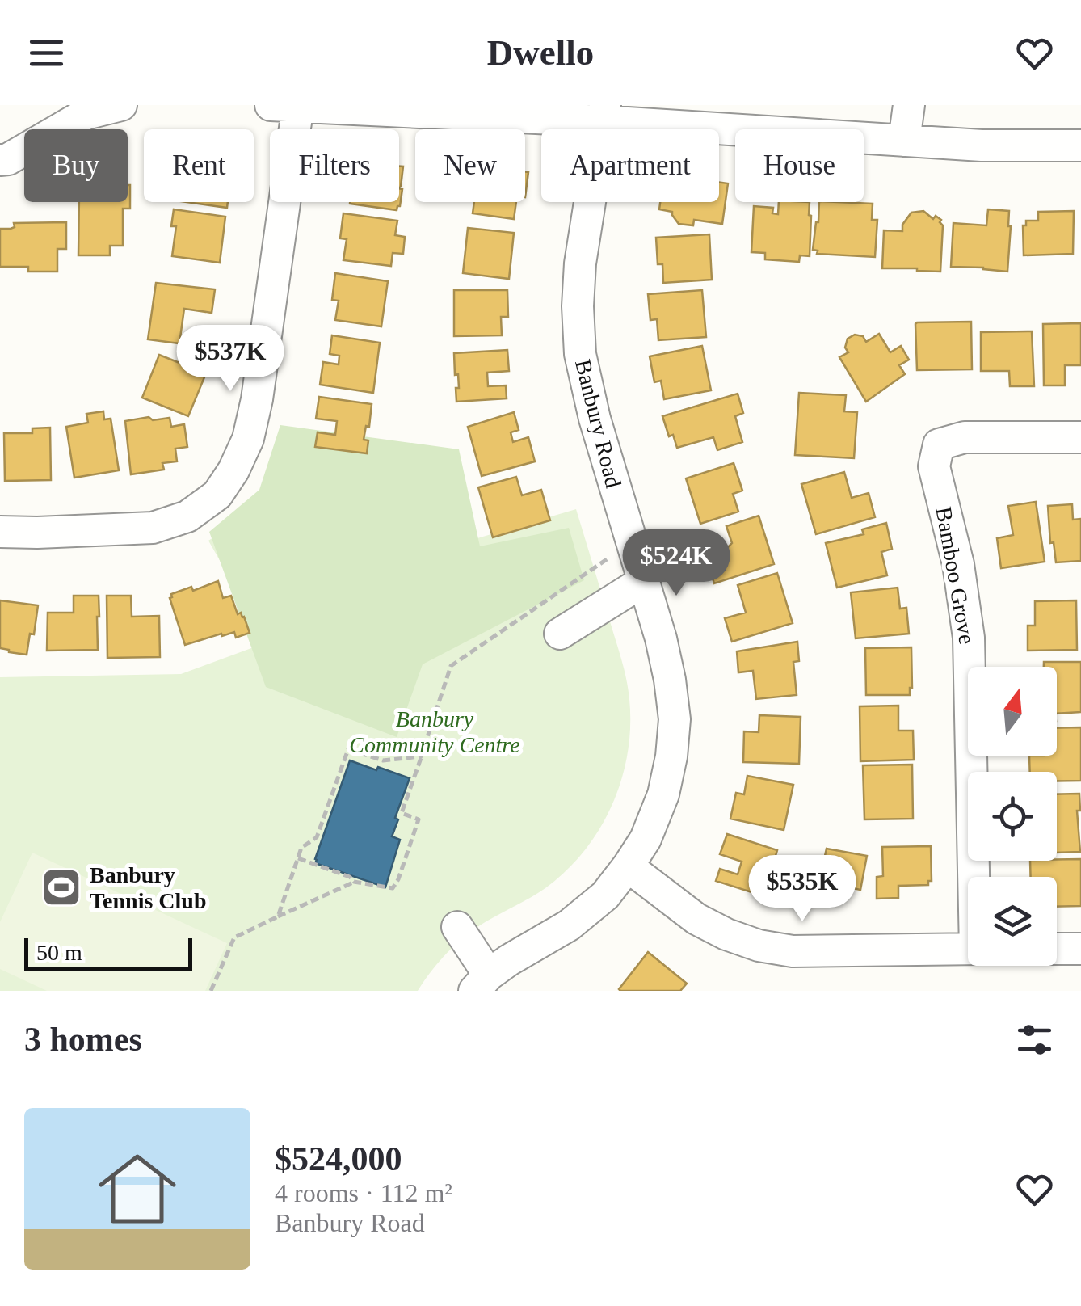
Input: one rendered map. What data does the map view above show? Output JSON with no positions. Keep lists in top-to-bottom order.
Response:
{
  "streets": {
    "street": ["Banbury Road", "Bamboo Grove"]
  },
  "parks": ["Banbury Community Centre"],
  "places": {
    "sports": ["Banbury Tennis Club"]
  },
  "scale_bar": "50 m",
  "north": "top",
  "page": {
    "header": "Dwello",
    "chip": [
      "Buy",
      "Rent",
      "Filters",
      "New",
      "Apartment",
      "House"
    ],
    "price": ["$537K", "$524K", "$535K"],
    "scale": "50 m",
    "heading": "3 homes",
    "list": [
      {
        "name": "$524,000",
        "note": "4 rooms · 112 m² · Banbury Road"
      }
    ]
  }
}
